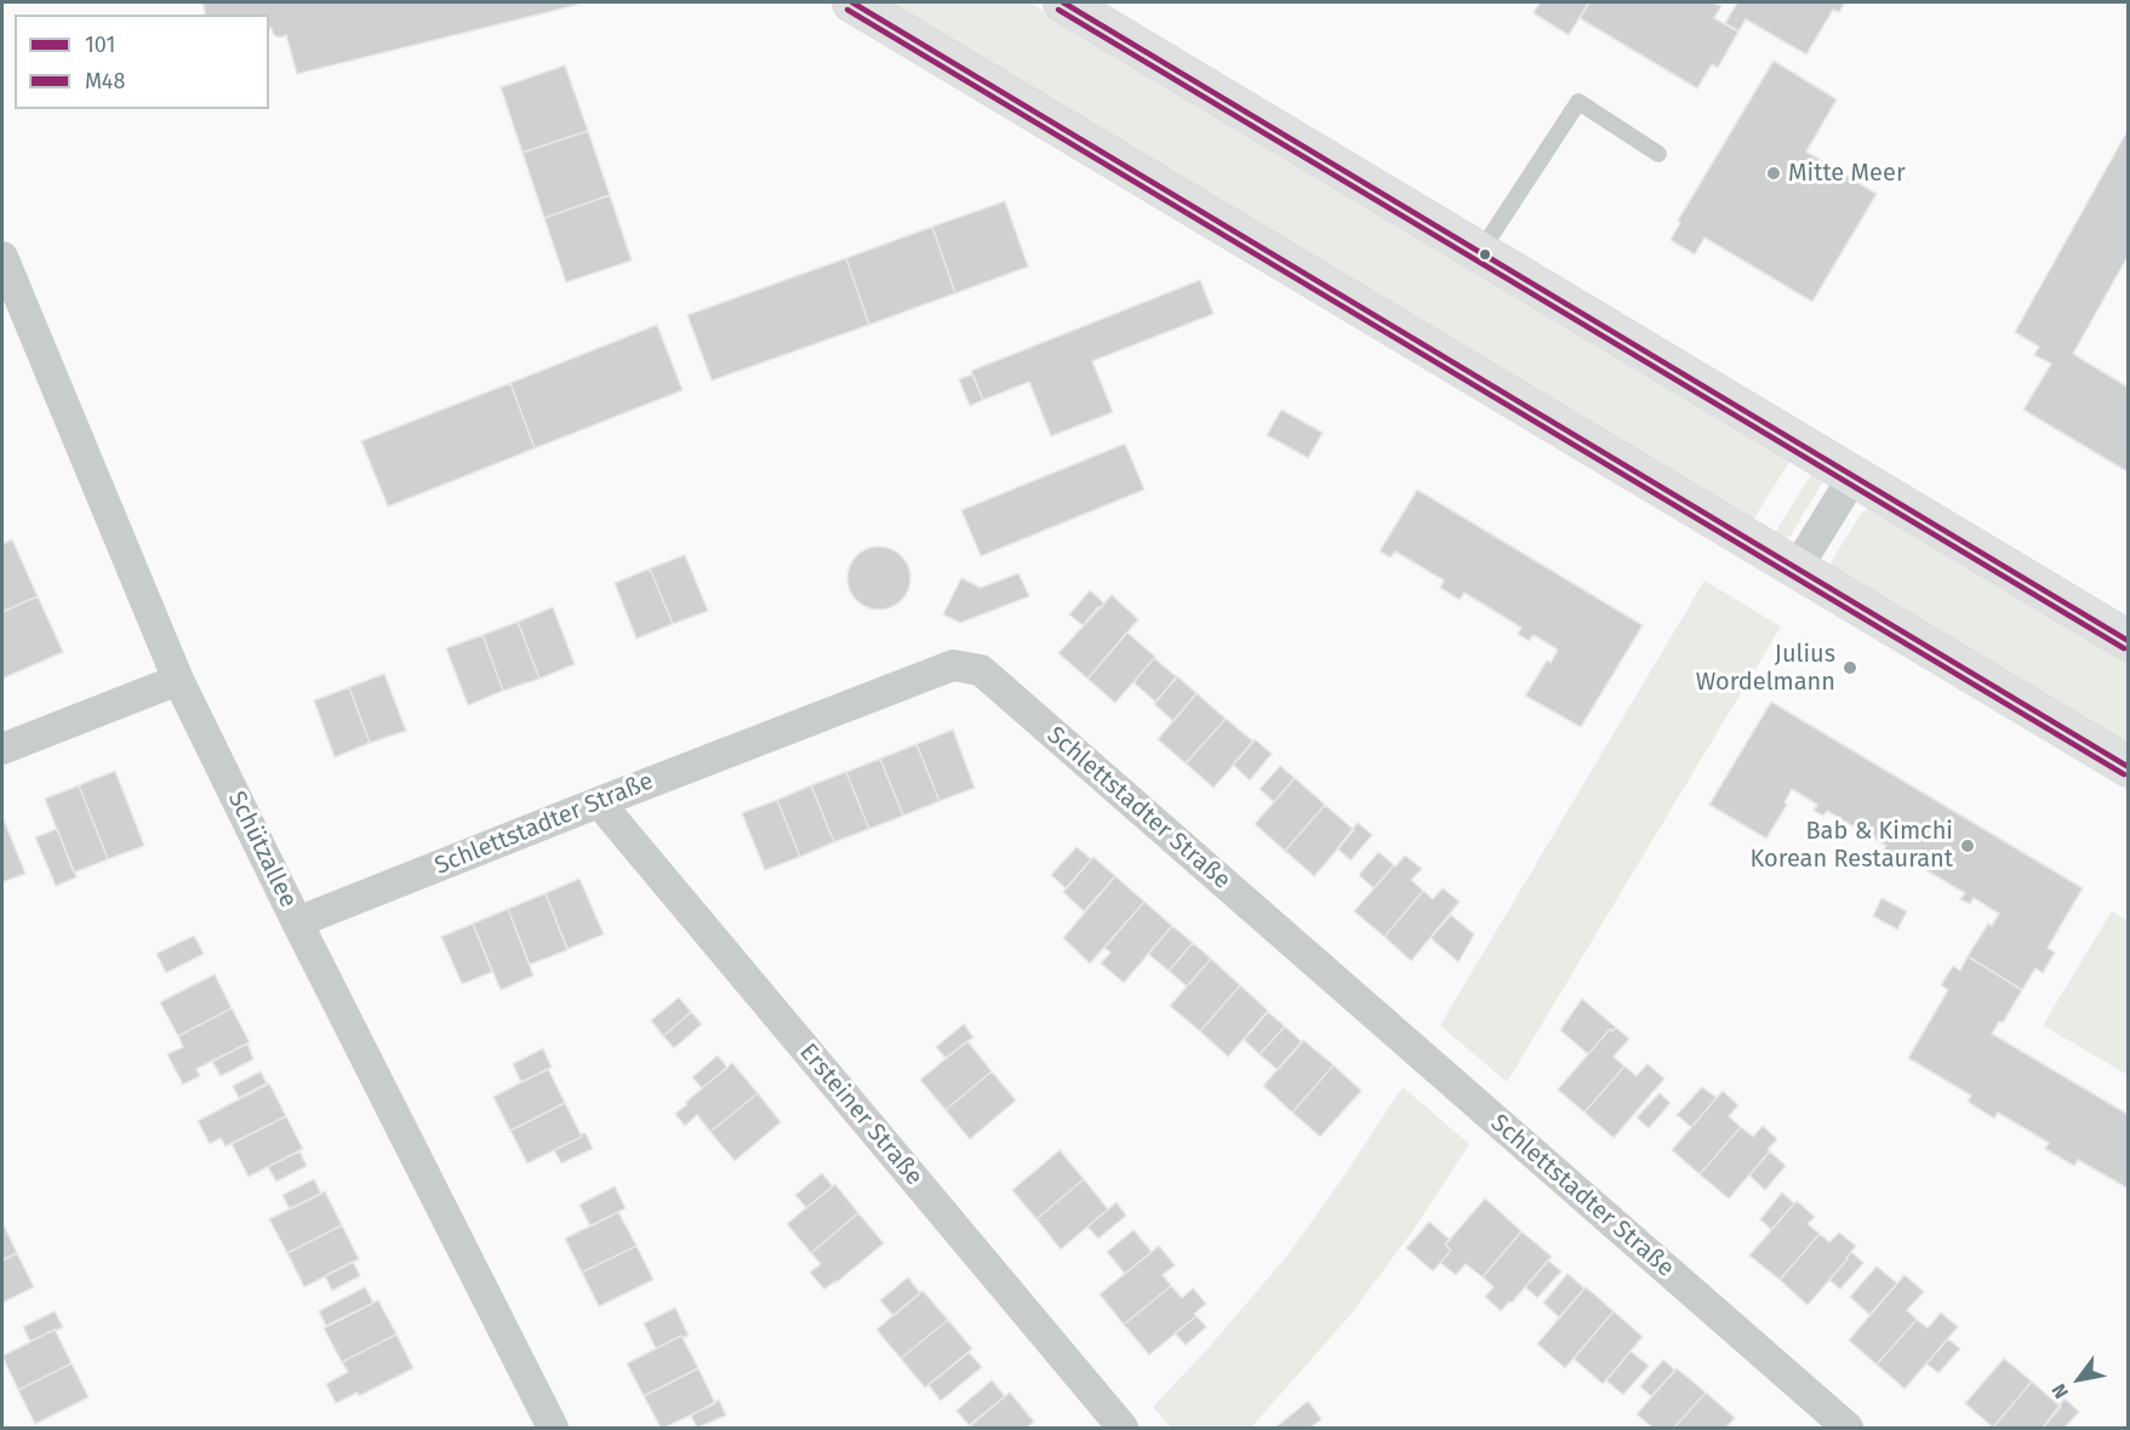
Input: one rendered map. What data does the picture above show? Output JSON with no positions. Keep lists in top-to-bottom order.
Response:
{
  "streets": {
    "street": ["Schlettstadter Straße", "Schützallee", "Ersteiner Straße"]
  },
  "crossings": [
    ["Schlettstadter Straße", "Schützallee"],
    ["Schlettstadter Straße", "Ersteiner Straße"]
  ],
  "places": ["Mitte Meer", "Julius Wordelmann", "Bab & Kimchi Korean Restaurant"],
  "lines": ["transit line 101", "transit line M48"],
  "legend": ["101", "M48"],
  "north": "bottom left"
}
